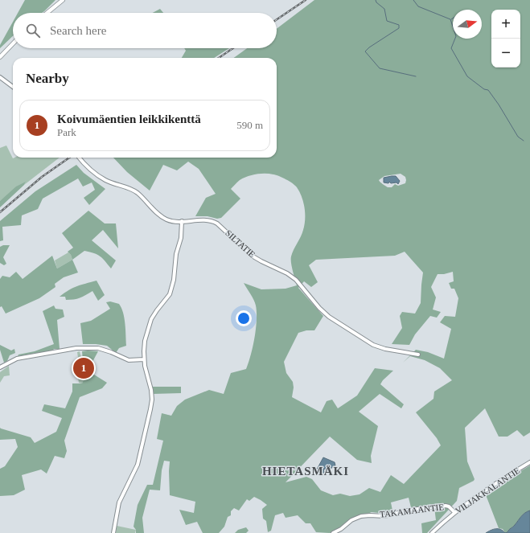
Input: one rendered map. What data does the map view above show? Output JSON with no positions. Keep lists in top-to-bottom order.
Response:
{
  "streets": {
    "street": ["SILTATIE", "VILJAKKALANTIE", "TAKAMAANTIE"]
  },
  "crossings": [
    ["VILJAKKALANTIE", "TAKAMAANTIE"]
  ],
  "districts": ["HIETASMÄKI"],
  "north": "right",
  "page": {
    "map_buttons": ["+", "−"],
    "search": "Search here",
    "heading": "Nearby",
    "list": [
      {
        "mark": "1",
        "name": "Koivumäentien leikkikenttä",
        "note": "Park",
        "value": "590 m"
      }
    ],
    "pins": "1"
  }
}
